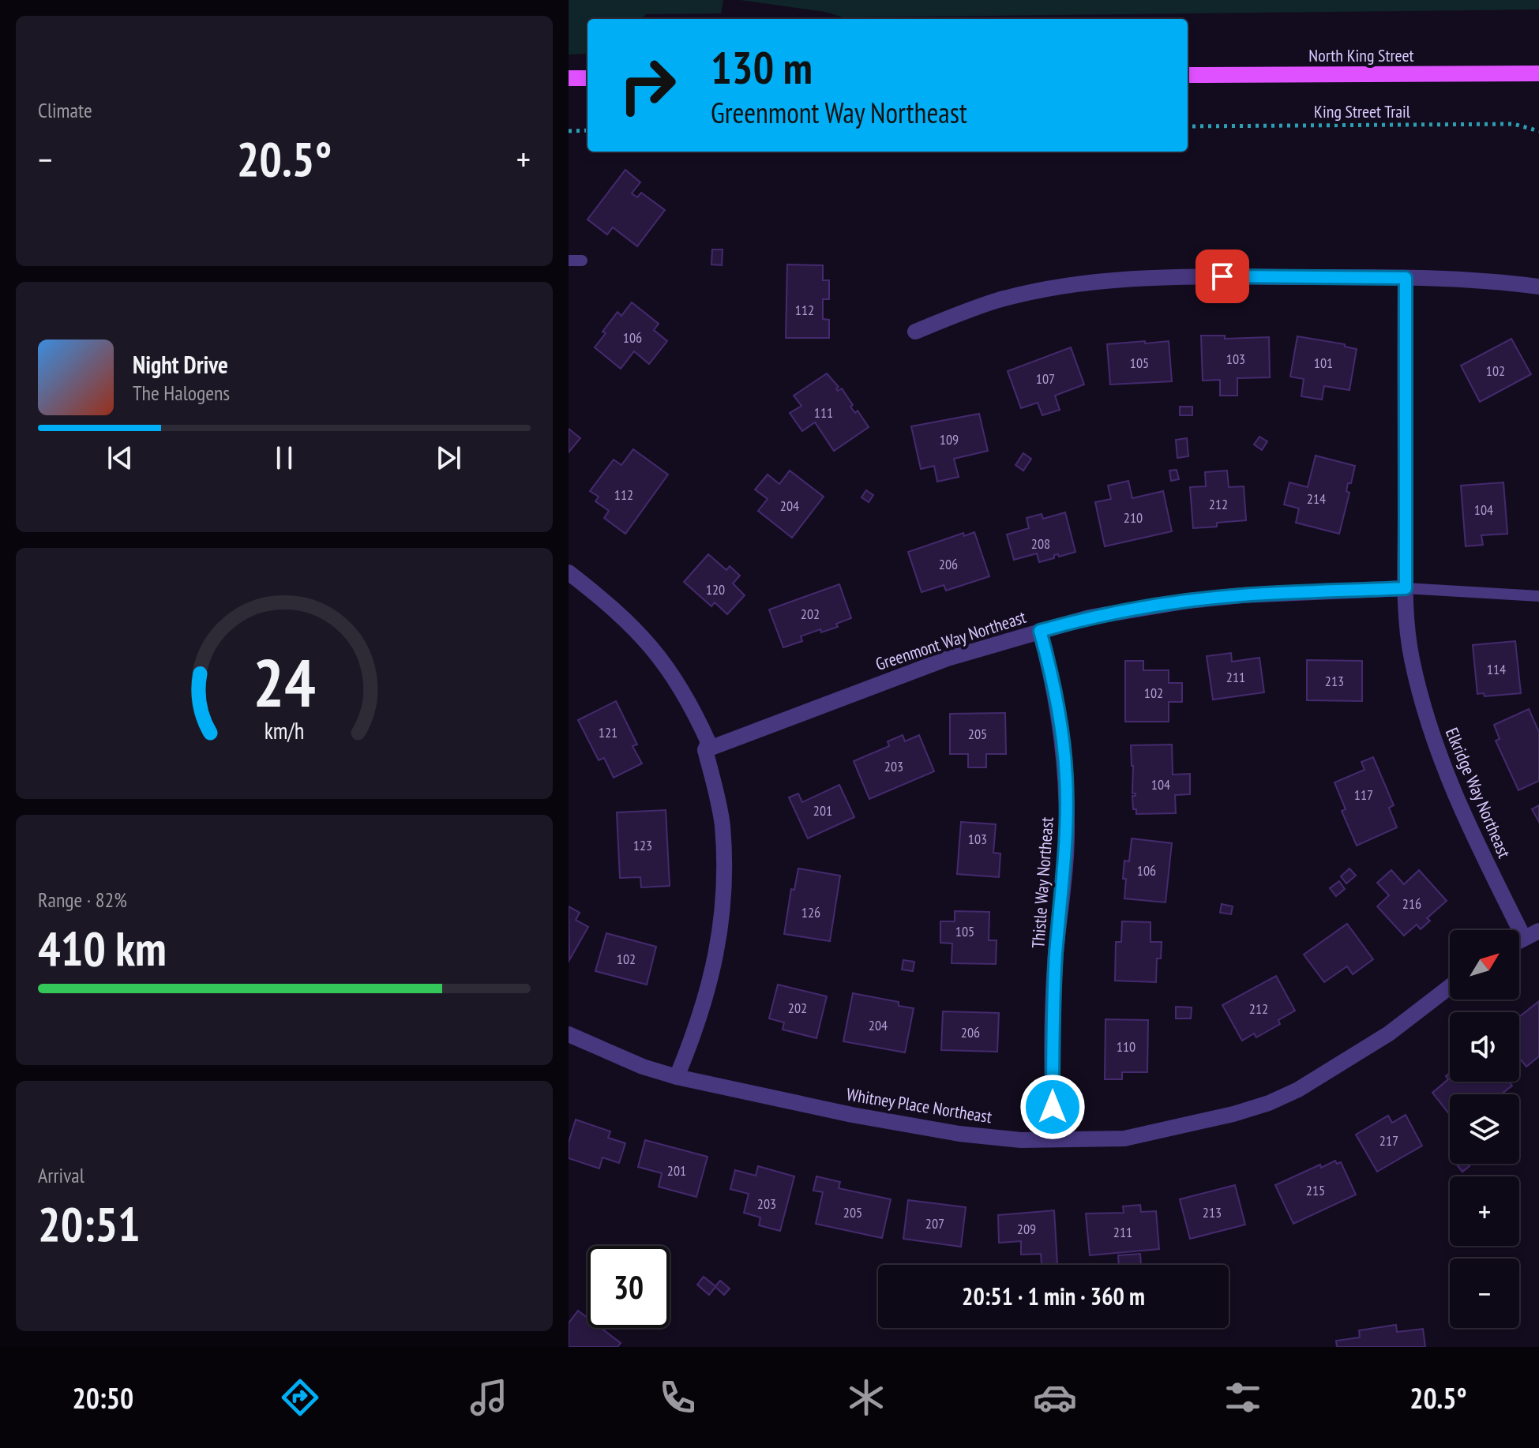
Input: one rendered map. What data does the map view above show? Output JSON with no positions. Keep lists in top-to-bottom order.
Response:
{
  "streets": {
    "main road": ["North King Street"],
    "street": [
      "Greenmont Way Northeast",
      "Elkridge Way Northeast",
      "Thistle Way Northeast",
      "Whitney Place Northeast"
    ],
    "path": ["King Street Trail"]
  },
  "crossings": [
    ["Greenmont Way Northeast", "Elkridge Way Northeast"],
    ["Greenmont Way Northeast", "Thistle Way Northeast"],
    ["Thistle Way Northeast", "Whitney Place Northeast"]
  ],
  "house_numbers": [
    "112",
    "106",
    "103",
    "105",
    "101",
    "102",
    "107",
    "111",
    "109",
    "112",
    "214",
    "212",
    "204",
    "104",
    "210",
    "208",
    "206",
    "120",
    "202",
    "114",
    "211",
    "213",
    "102",
    "121",
    "205",
    "203",
    "104",
    "117",
    "201",
    "103",
    "123",
    "106",
    "216",
    "126",
    "105",
    "102",
    "202",
    "212",
    "204",
    "206",
    "110",
    "217",
    "201",
    "215",
    "203",
    "205",
    "213",
    "207",
    "209",
    "211"
  ],
  "north": "top right",
  "page": {
    "tile": [
      "Climate",
      ["Range · 82%", "410 km"],
      ["Arrival", "20:51"]
    ],
    "turn": ["130 m", "Greenmont Way Northeast"],
    "heat": ["−", "20.5°", "+"],
    "song": ["Night Drive", "The Halogens"],
    "map_buttons": ["+", "−"],
    "limit": "30",
    "trip": "20:51 · 1 min · 360 m",
    "tabs": ["20:50", "20.5°"],
    "gauge": ["24", "km/h"]
  }
}
